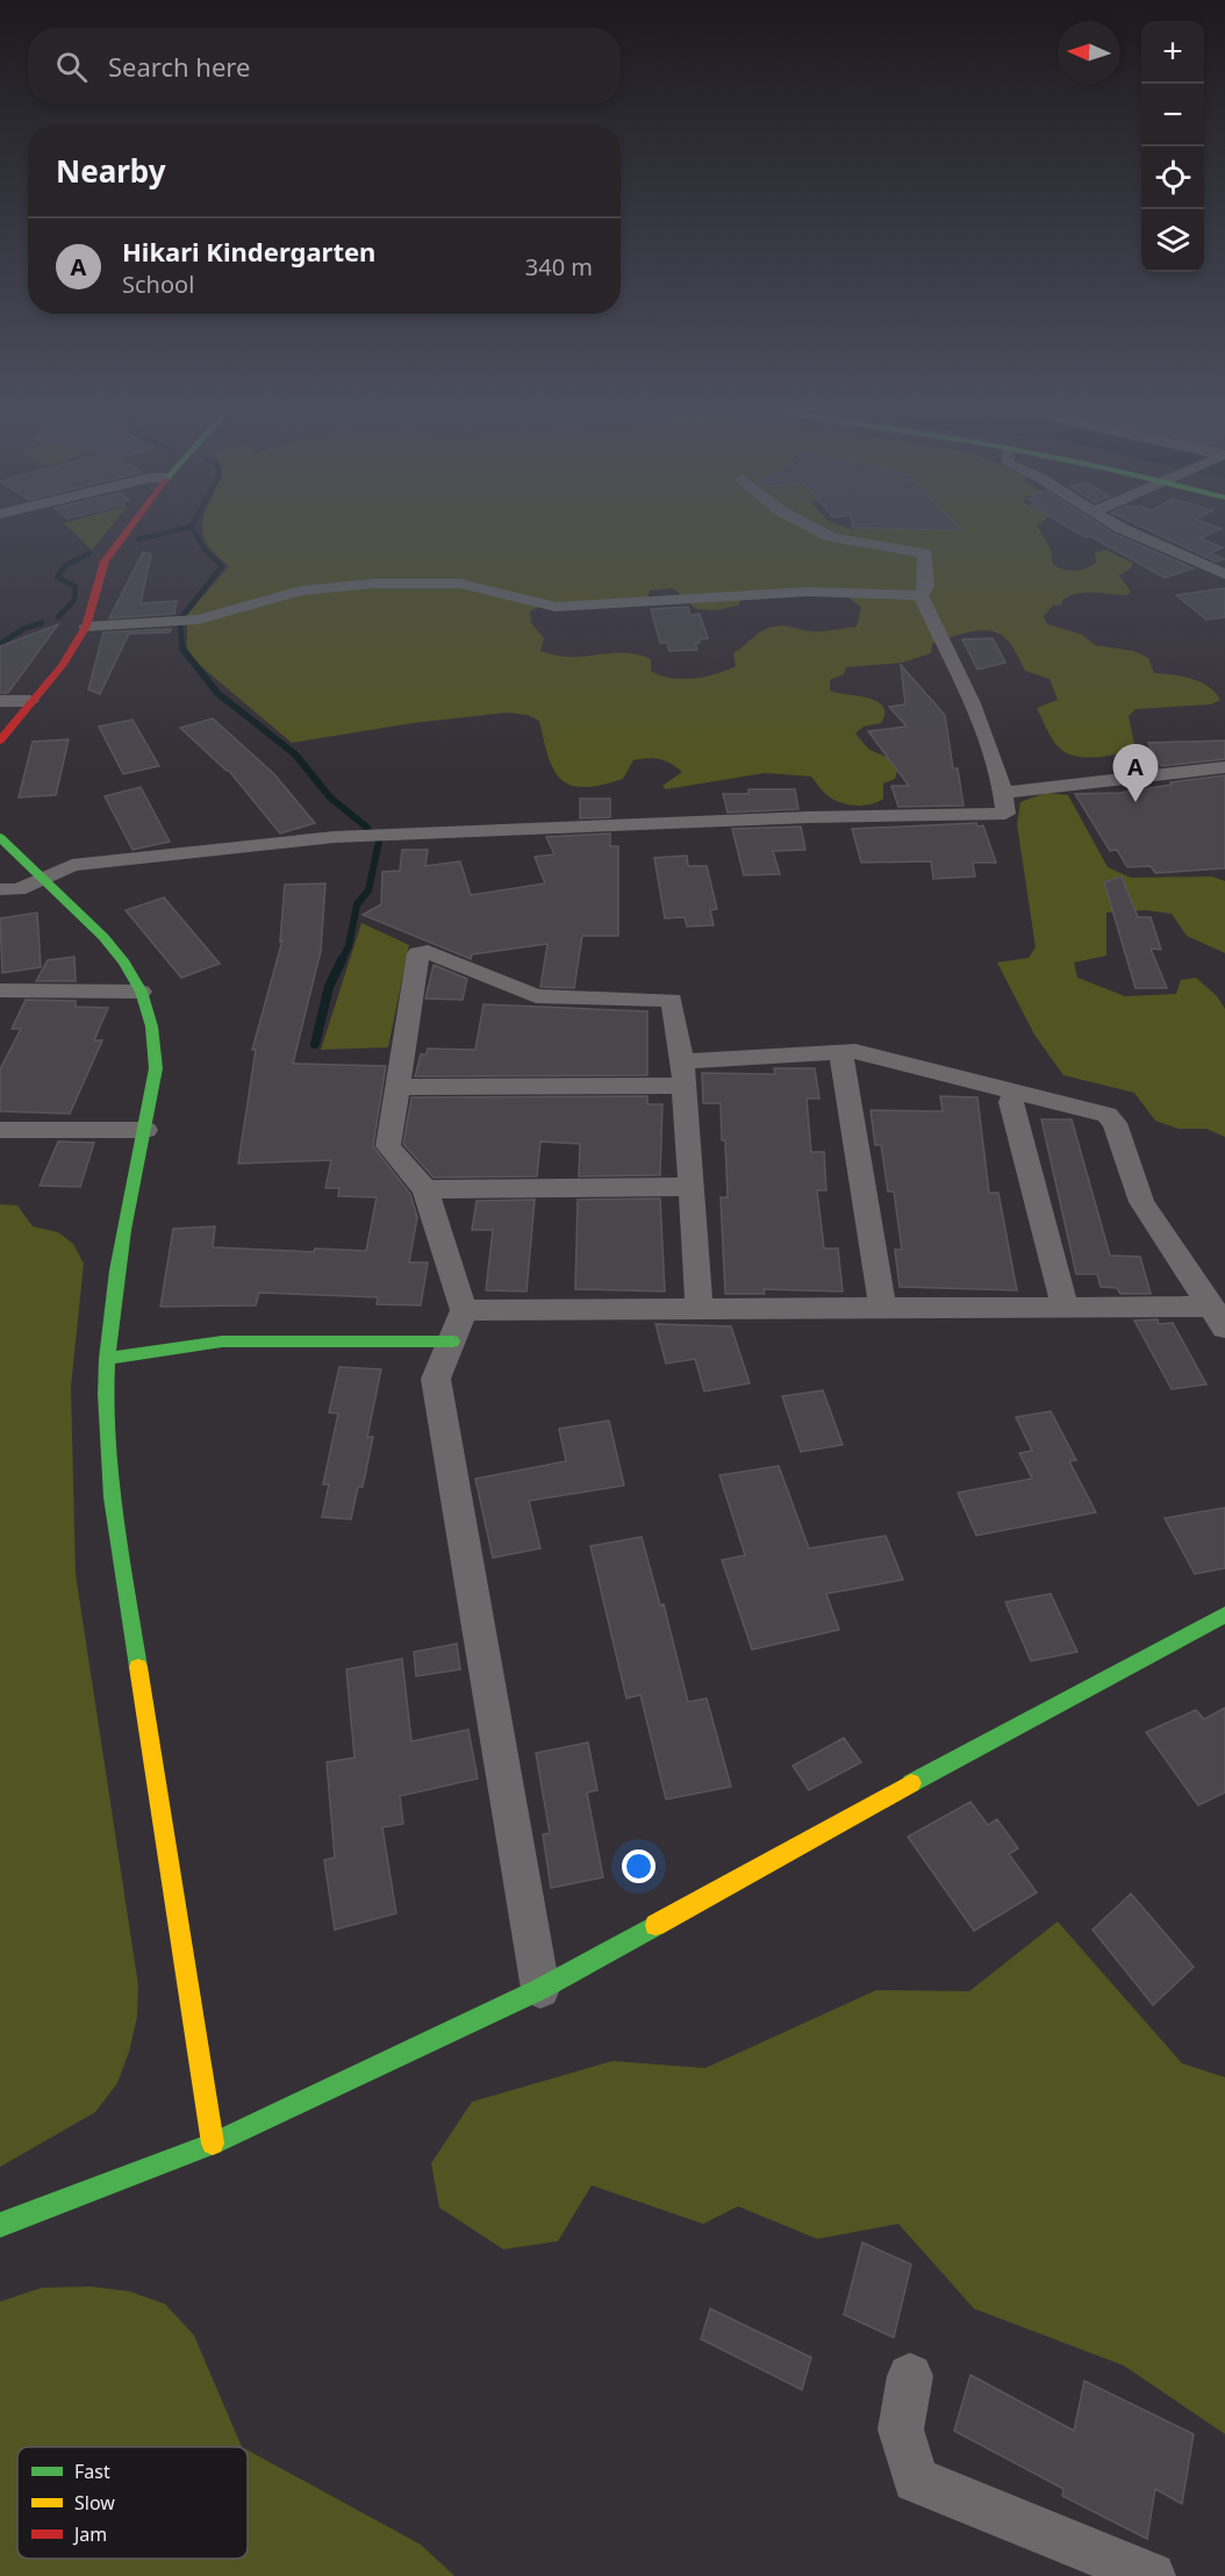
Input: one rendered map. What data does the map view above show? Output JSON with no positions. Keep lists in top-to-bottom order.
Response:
{
  "legend": ["Fast", "Slow", "Jam"],
  "north": "left",
  "page": {
    "map_buttons": ["+", "−"],
    "search": "Search here",
    "heading": "Nearby",
    "list": [
      {
        "mark": "A",
        "name": "Hikari Kindergarten",
        "note": "School",
        "value": "340 m"
      }
    ],
    "pins": "A"
  }
}
